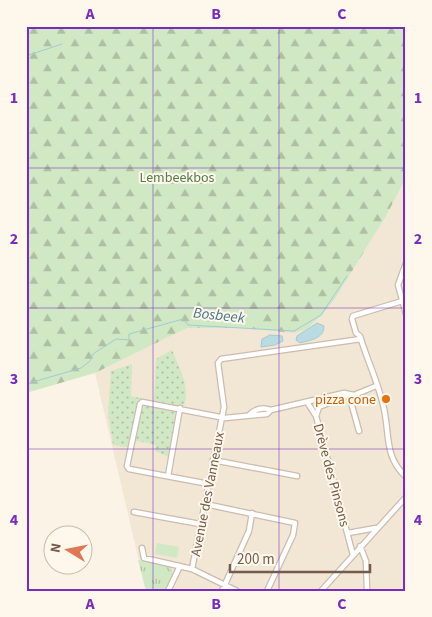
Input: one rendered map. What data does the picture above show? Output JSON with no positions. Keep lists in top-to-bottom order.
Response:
{
  "streets": {
    "street": ["Drève des Pinsons", "Avenue des Vanneaux"]
  },
  "water": ["Bosbeek"],
  "parks": ["Lembeekbos"],
  "places": ["pizza cone"],
  "scale_bar": "200 m",
  "north": "left",
  "grid": {
    "columns": ["A", "B", "C"],
    "rows": [
      "1",
      "2",
      "3",
      "4"
    ]
  }
}
